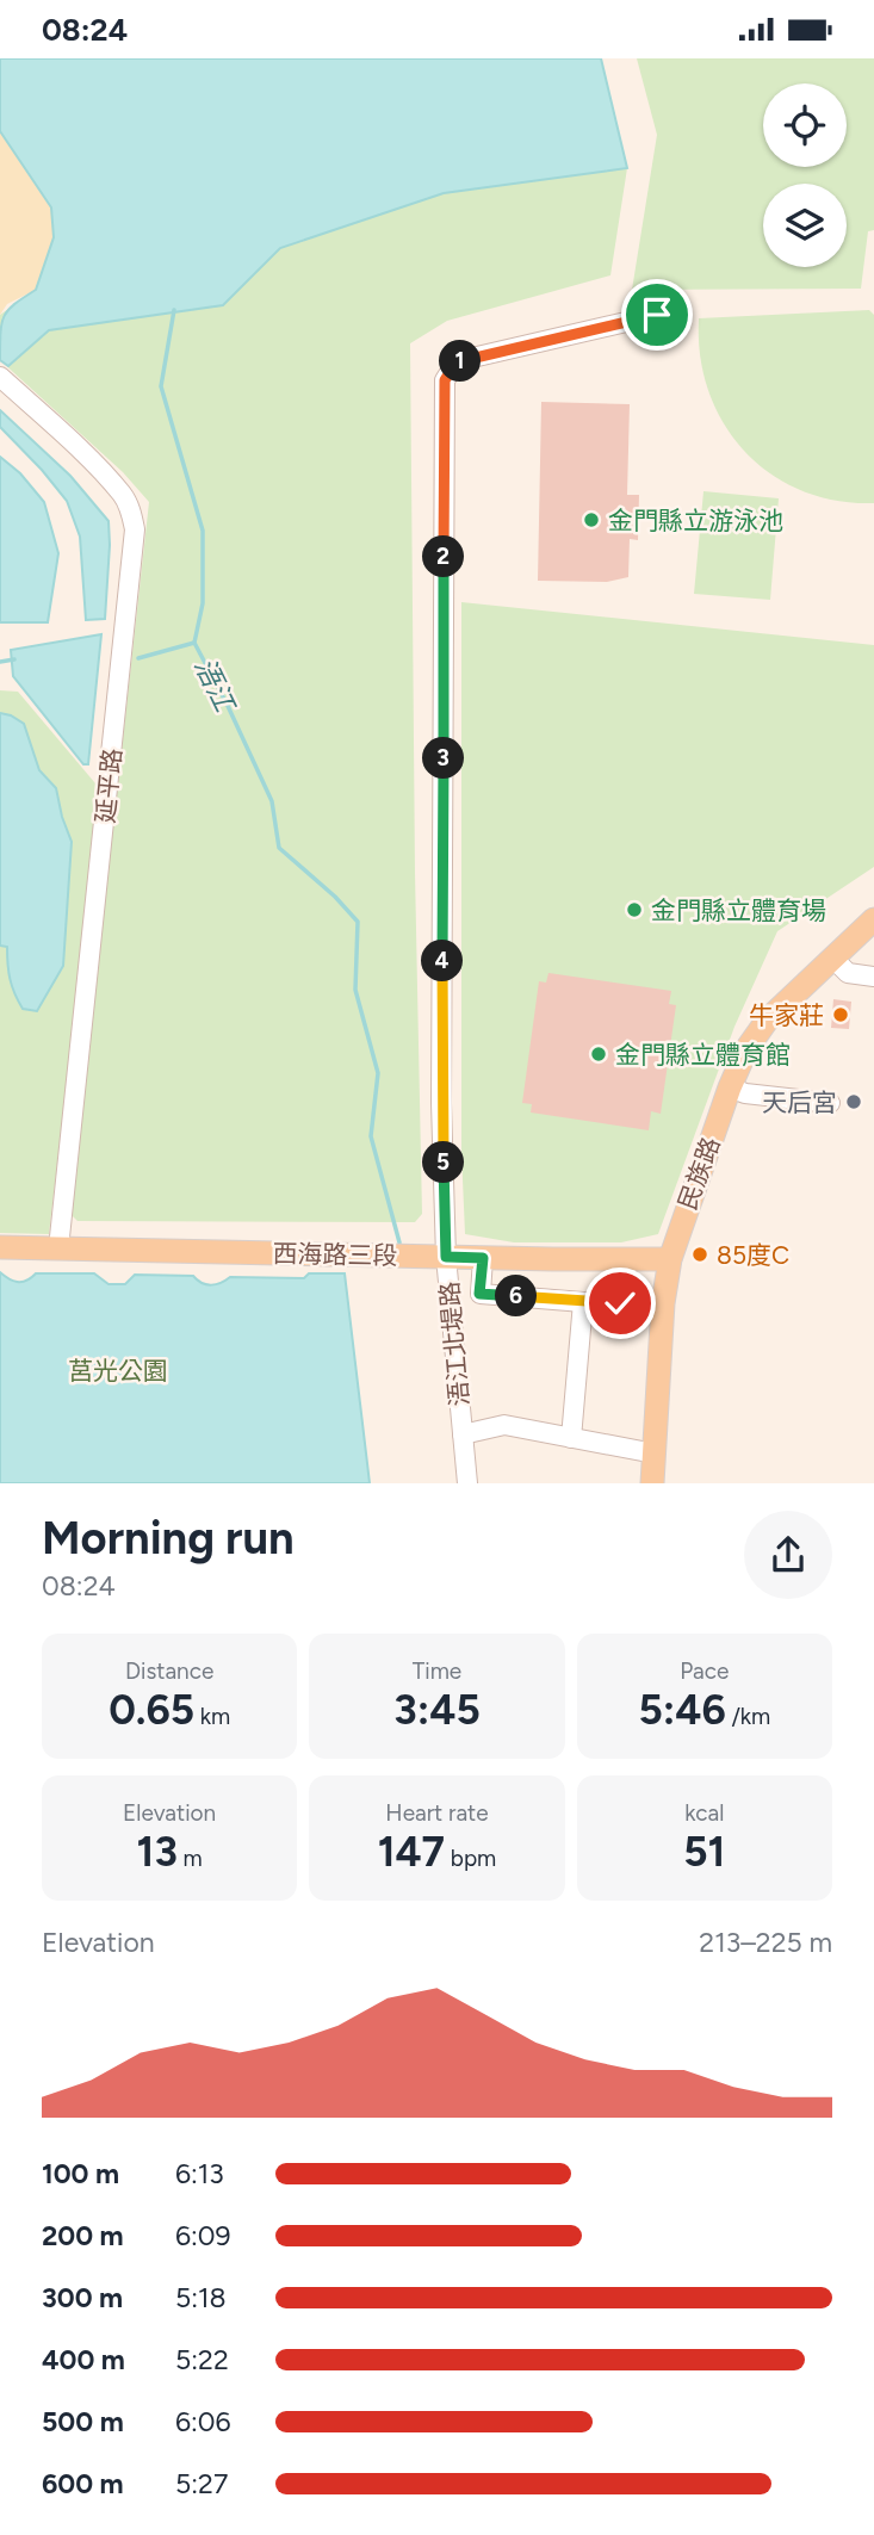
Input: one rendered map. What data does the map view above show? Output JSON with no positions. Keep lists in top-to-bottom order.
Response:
{
  "streets": {
    "main road": ["民族路", "西海路三段"],
    "street": ["延平路", "浯江北堤路"]
  },
  "crossings": [
    ["延平路", "西海路三段"],
    ["民族路", "西海路三段"],
    ["西海路三段", "浯江北堤路"]
  ],
  "water": ["浯江"],
  "parks": ["莒光公園"],
  "places": [
    "金門縣立游泳池",
    "金門縣立體育場",
    "牛家莊",
    "金門縣立體育館",
    "天后宮",
    "85度C"
  ],
  "page": {
    "status": "08:24",
    "pins": [
      "1",
      "2",
      "3",
      "4",
      "5",
      "6"
    ],
    "heading": ["Morning run", "08:24"],
    "stats": [
      ["Distance", "0.65 km"],
      ["Time", "3:45"],
      ["Pace", "5:46 /km"],
      ["Elevation", "13 m"],
      ["Heart rate", "147 bpm"],
      ["kcal", "51"]
    ],
    "chart": ["Elevation", "213–225 m"],
    "list": [
      {
        "name": "100 m",
        "note": "6:13"
      },
      {
        "name": "200 m",
        "note": "6:09"
      },
      {
        "name": "300 m",
        "note": "5:18"
      },
      {
        "name": "400 m",
        "note": "5:22"
      },
      {
        "name": "500 m",
        "note": "6:06"
      },
      {
        "name": "600 m",
        "note": "5:27"
      }
    ]
  }
}
